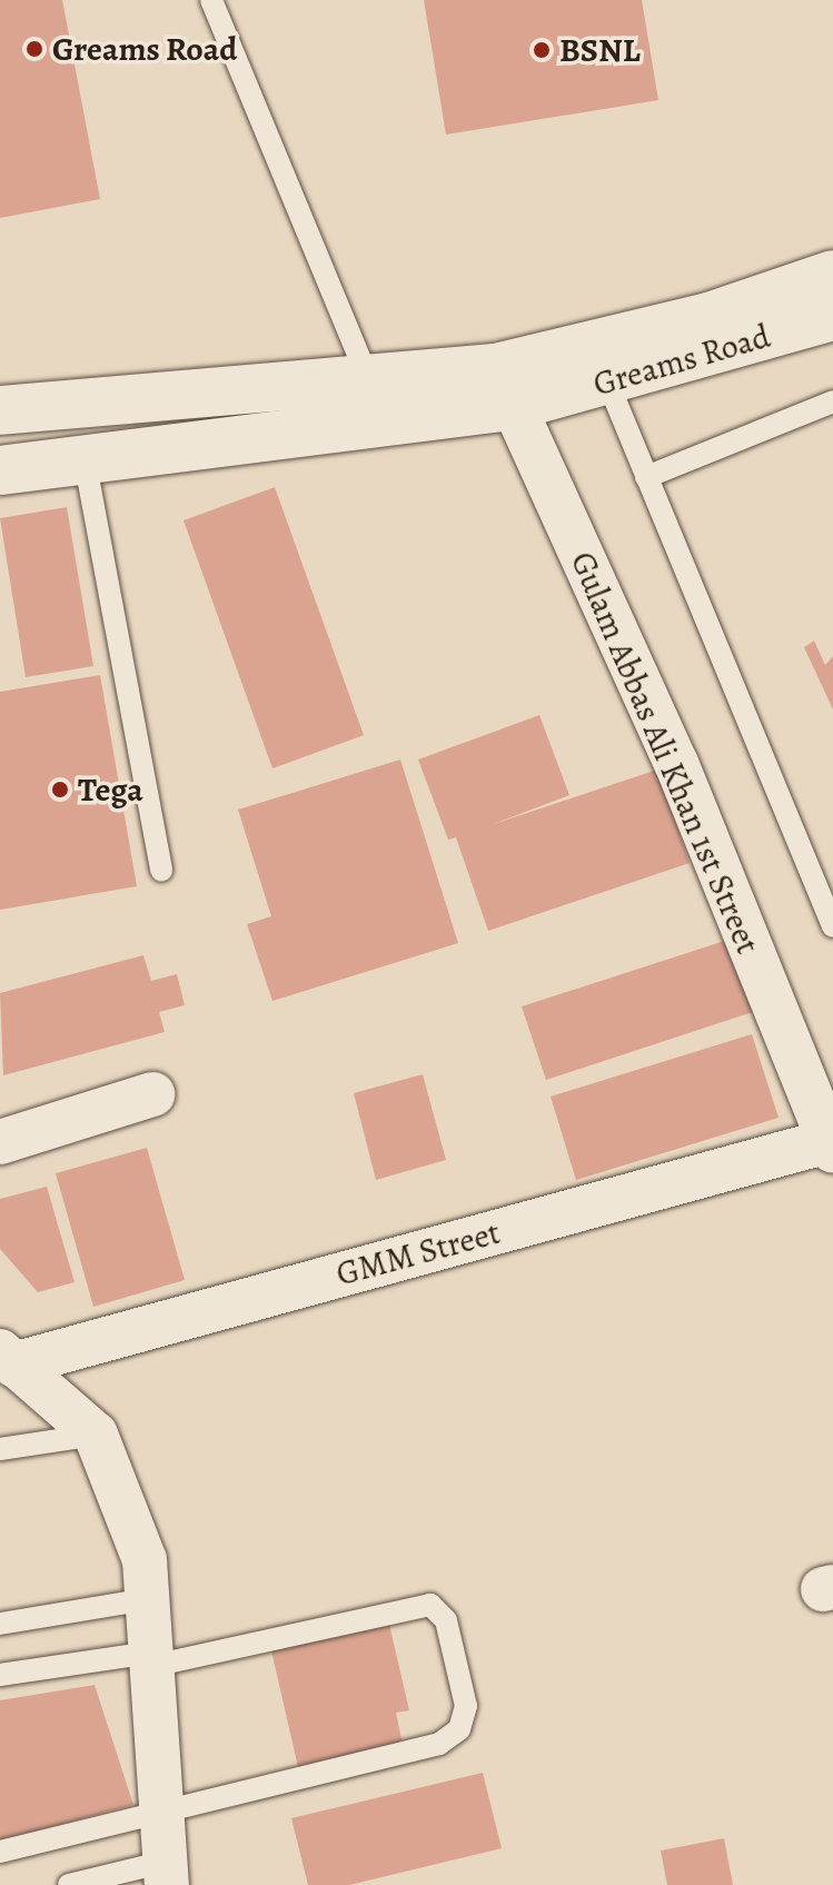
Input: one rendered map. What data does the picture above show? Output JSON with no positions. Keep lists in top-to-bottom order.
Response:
{
  "streets": {
    "street": ["Greams Road", "Gulam Abbas Ali Khan 1st Street", "GMM Street"]
  },
  "crossings": [
    ["Greams Road", "Gulam Abbas Ali Khan 1st Street"],
    ["Gulam Abbas Ali Khan 1st Street", "GMM Street"]
  ],
  "places": ["Greams Road", "BSNL", "Tega"]
}
